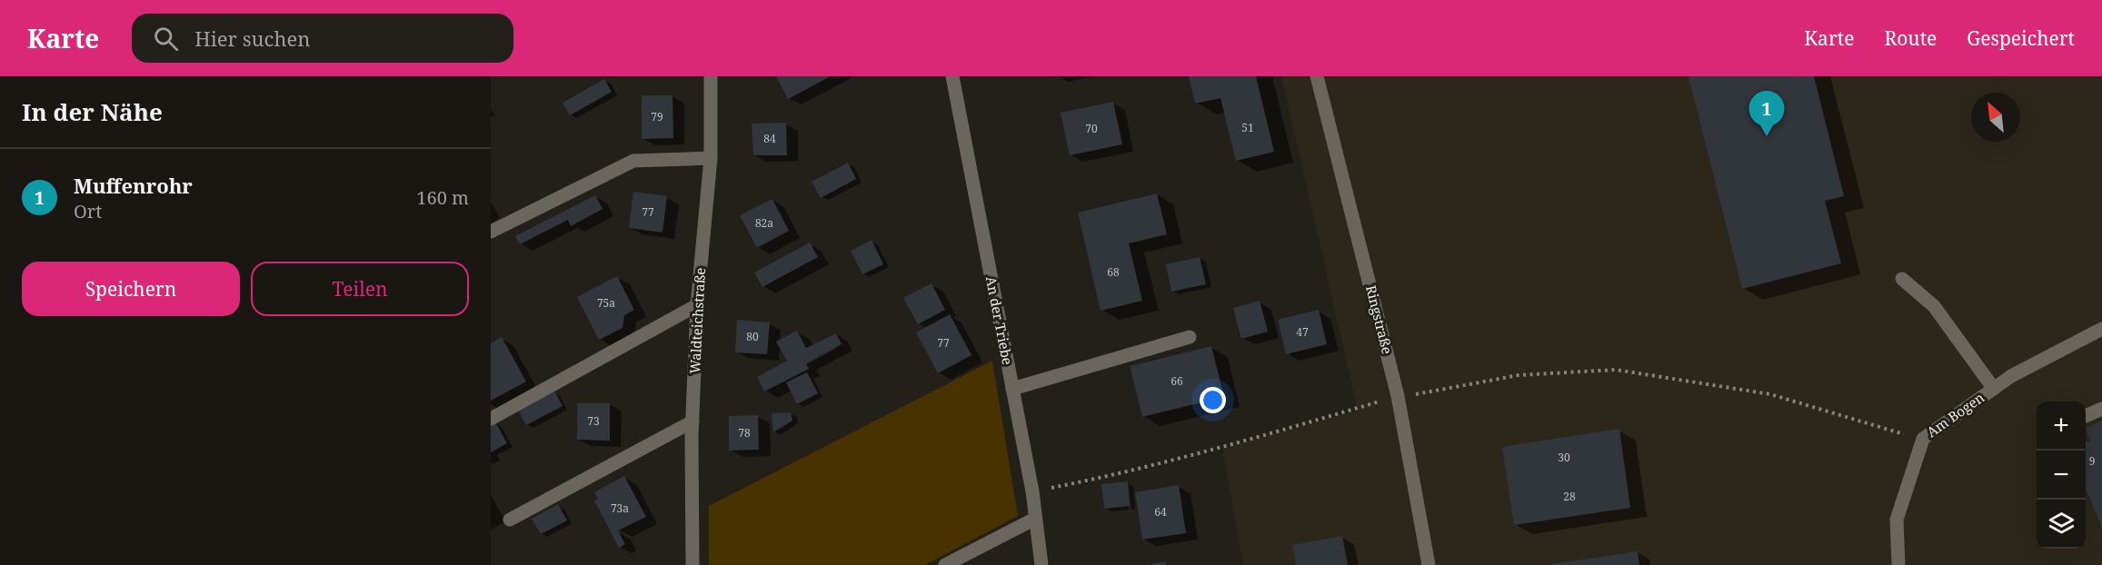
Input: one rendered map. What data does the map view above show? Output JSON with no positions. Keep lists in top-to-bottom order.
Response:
{
  "streets": {
    "street": [
      "Ringstraße",
      "Waldteichstraße",
      "An der Triebe",
      "Am Bogen"
    ]
  },
  "house_numbers": [
    "79",
    "51",
    "70",
    "84",
    "77",
    "82a",
    "68",
    "75a",
    "47",
    "80",
    "77",
    "66",
    "73",
    "78",
    "30",
    "9",
    "28",
    "73a",
    "64"
  ],
  "north": "top left",
  "page": {
    "header": "Karte",
    "search": "Hier suchen",
    "nav": ["Karte", "Route", "Gespeichert"],
    "heading": "In der Nähe",
    "pins": "1",
    "list": [
      {
        "mark": "1",
        "name": "Muffenrohr",
        "note": "Ort",
        "value": "160 m"
      }
    ],
    "buttons": ["Speichern", "Teilen"],
    "map_buttons": ["+", "−"]
  }
}
